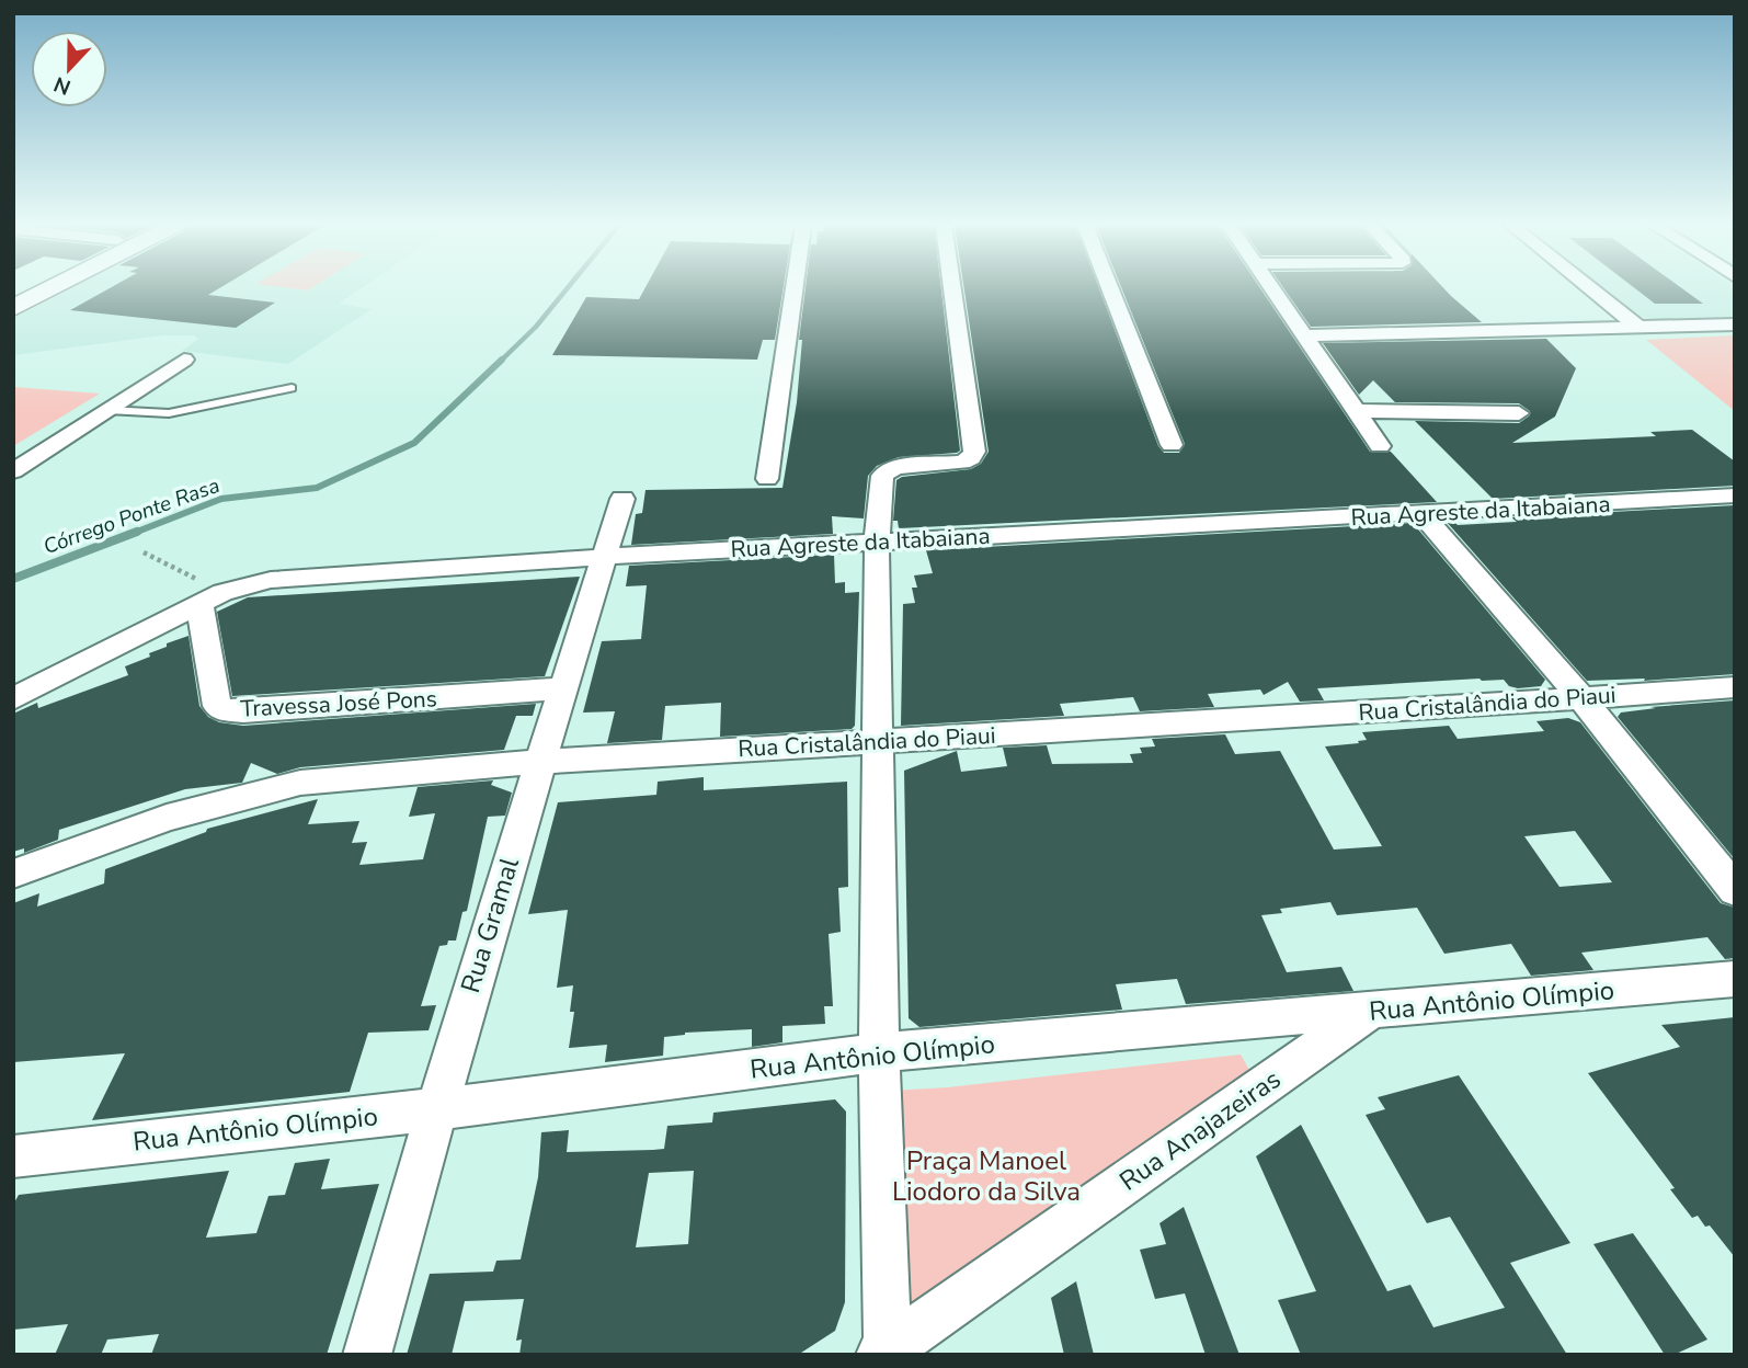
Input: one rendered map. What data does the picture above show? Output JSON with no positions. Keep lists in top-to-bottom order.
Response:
{
  "streets": {
    "street": [
      "Rua Agreste da Itabaiana",
      "Travessa José Pons",
      "Rua Cristalândia do Piaui",
      "Rua Gramal",
      "Rua Antônio Olímpio",
      "Rua Anajazeiras"
    ]
  },
  "crossings": [
    ["Rua Agreste da Itabaiana", "Travessa José Pons"],
    ["Rua Agreste da Itabaiana", "Rua Gramal"],
    ["Travessa José Pons", "Rua Gramal"],
    ["Rua Cristalândia do Piaui", "Rua Gramal"],
    ["Rua Gramal", "Rua Antônio Olímpio"],
    ["Rua Antônio Olímpio", "Rua Anajazeiras"]
  ],
  "water": ["Córrego Ponte Rasa"],
  "parks": ["Praça Manoel Liodoro da Silva"],
  "north": "bottom"
}
